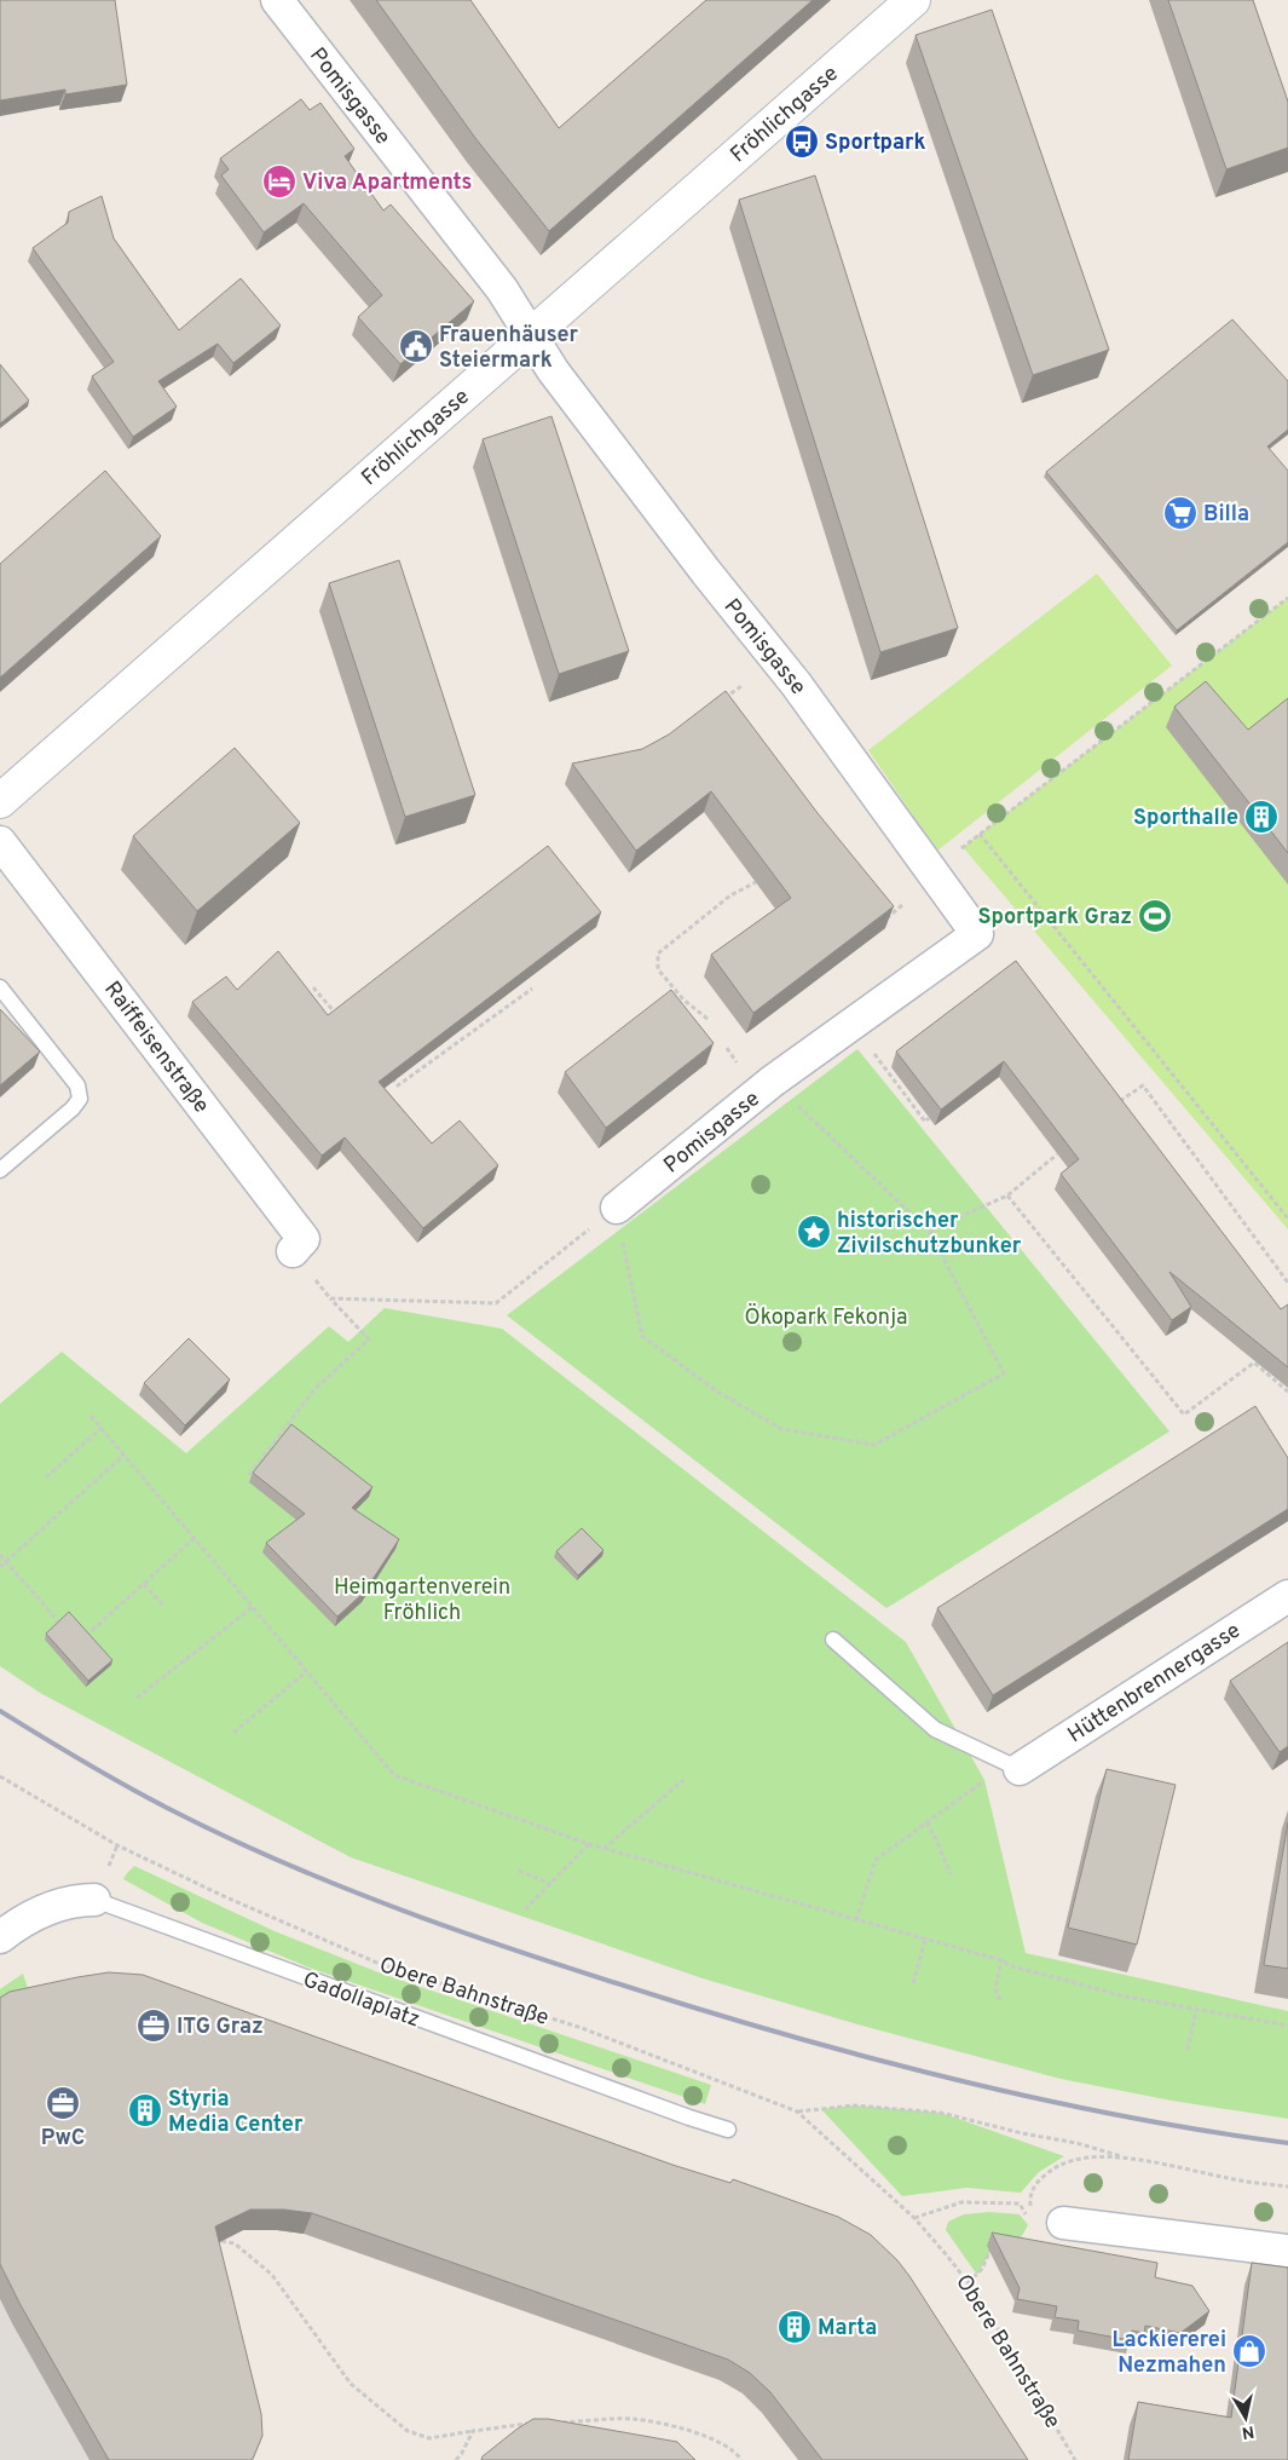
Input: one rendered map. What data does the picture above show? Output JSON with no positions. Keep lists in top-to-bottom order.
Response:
{
  "streets": {
    "main road": ["Fröhlichgasse"],
    "street": [
      "Pomisgasse",
      "Raiffeisenstraße",
      "Hüttenbrennergasse",
      "Gadollaplatz"
    ],
    "path": ["Obere Bahnstraße"]
  },
  "crossings": [
    ["Pomisgasse", "Fröhlichgasse"]
  ],
  "parks": ["Ökopark Fekonja", "Heimgartenverein Fröhlich"],
  "places": {
    "bus stop": ["Sportpark"],
    "hotel": ["Viva Apartments"],
    "public building": ["Frauenhäuser Steiermark"],
    "supermarket": ["Billa"],
    "building": ["Sporthalle", "Styria Media Center", "Marta"],
    "sports": ["Sportpark Graz"],
    "place": ["historischer Zivilschutzbunker"],
    "office": ["ITG Graz", "PwC"],
    "shop": ["Lackiererei Nezmahen"]
  },
  "north": "bottom"
}
